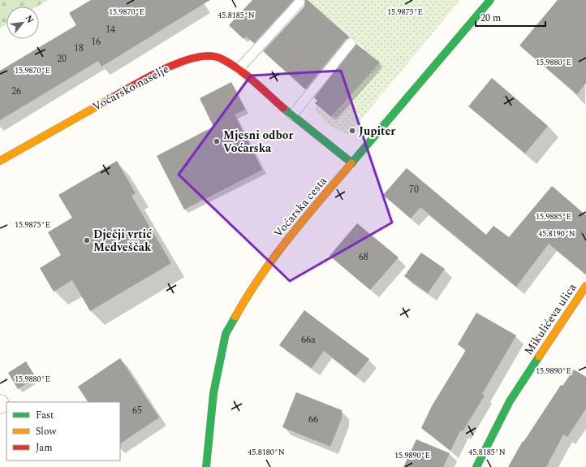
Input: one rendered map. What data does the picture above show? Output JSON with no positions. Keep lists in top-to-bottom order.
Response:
{
  "streets": {
    "street": ["Voćarsko naselje", "Voćarska cesta", "Mikulićeva ulica"]
  },
  "crossings": [
    ["Voćarsko naselje", "Voćarska cesta"]
  ],
  "places": ["Jupiter", "Mjesni odbor Voćarska", "Dječji vrtić Medveščak"],
  "house_numbers": [
    "14",
    "16",
    "18",
    "20",
    "26",
    "70",
    "68",
    "66a",
    "65",
    "66"
  ],
  "legend": ["Fast", "Slow", "Jam"],
  "scale_bar": "20 m",
  "north": "top right",
  "coordinates": [
    "15.9870°E",
    "15.9875°E",
    "45.8185°N",
    "15.9880°E",
    "15.9885°E",
    "45.8190°N",
    "15.9890°E",
    "45.8180°N"
  ]
}
